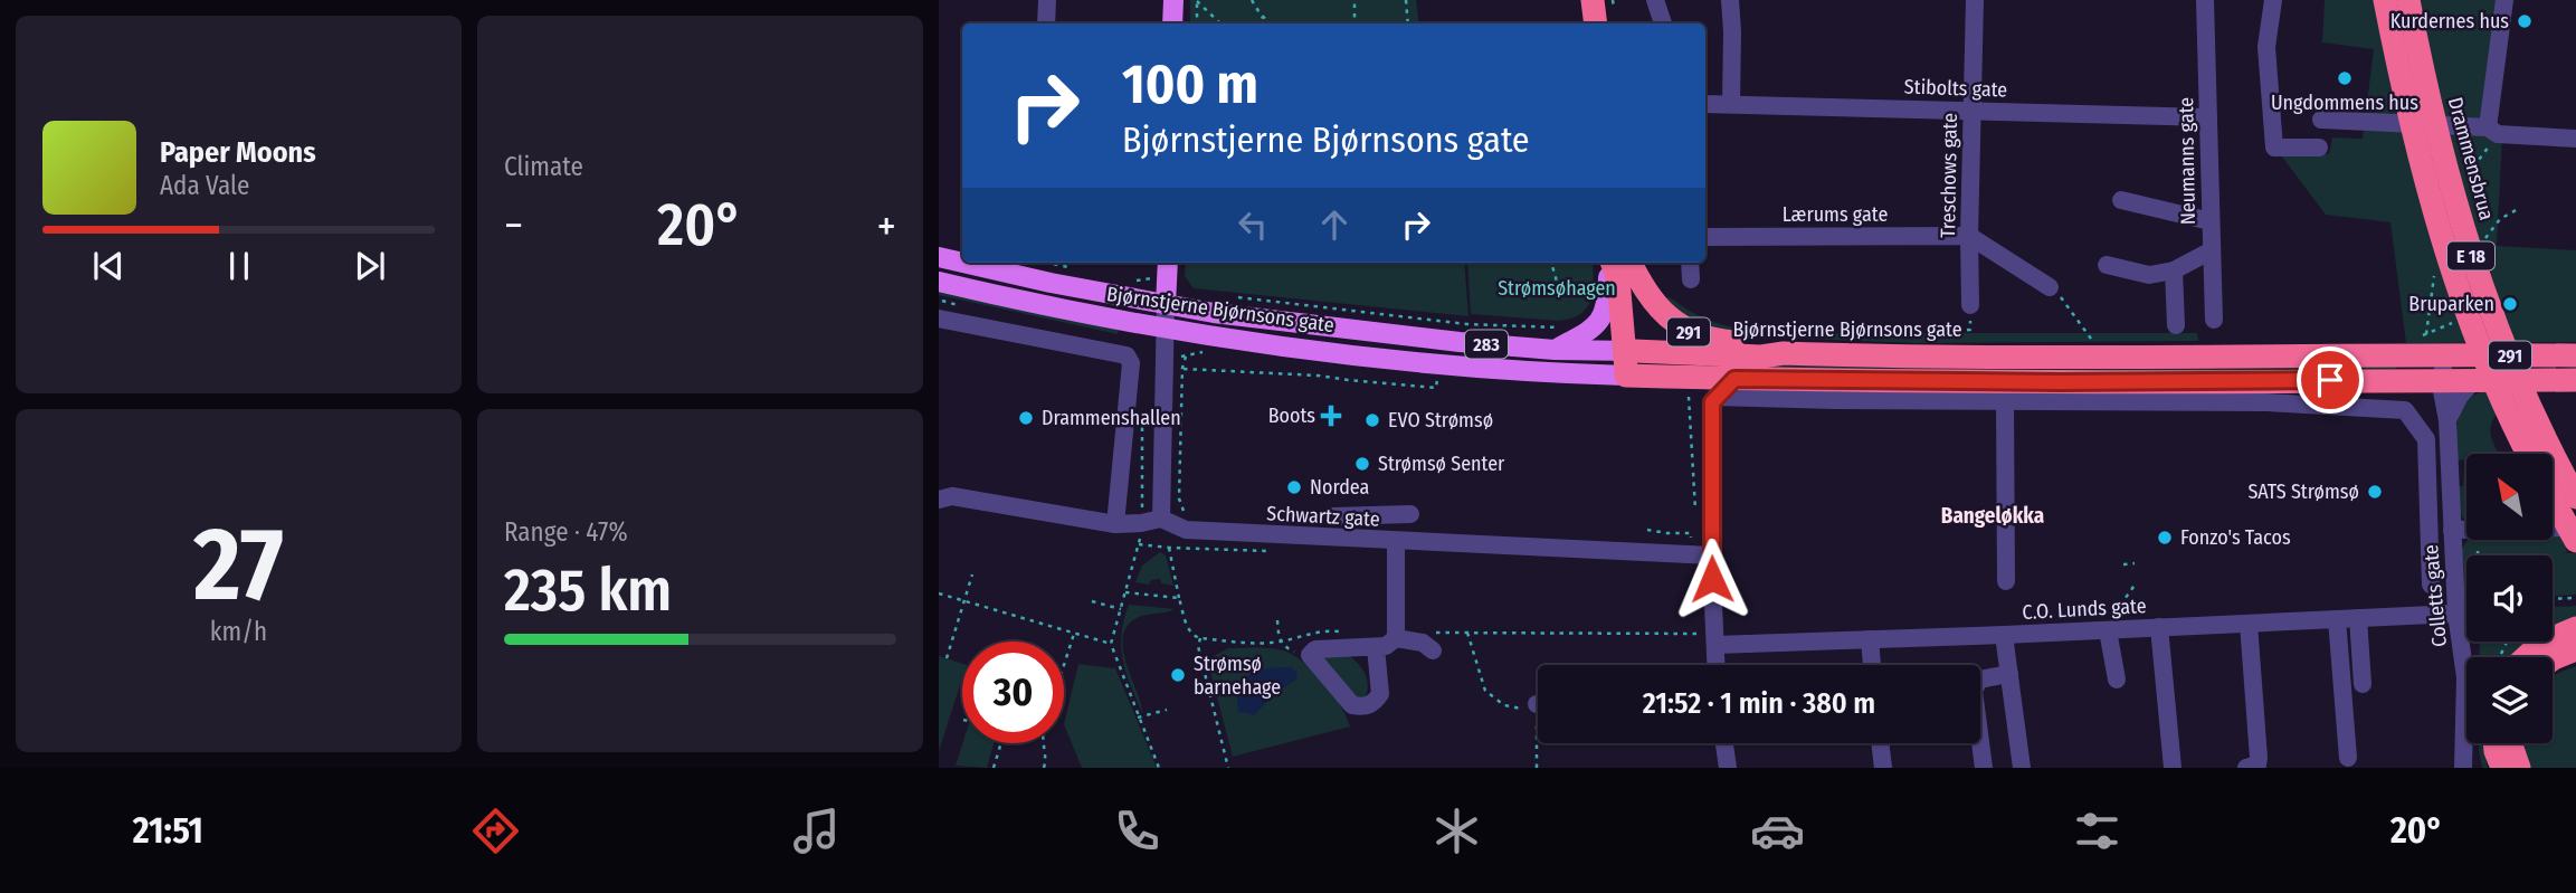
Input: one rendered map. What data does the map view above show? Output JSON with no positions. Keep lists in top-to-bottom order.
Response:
{
  "streets": {
    "highway": [
      "Drammensbrua",
      "E 18",
      "Bjørnstjerne Bjørnsons gate",
      "291"
    ],
    "main road": ["283"],
    "street": [
      "Stibolts gate",
      "Neumanns gate",
      "Treschows gate",
      "Lærums gate",
      "Schwartz gate",
      "Colletts gate",
      "C.O. Lunds gate"
    ]
  },
  "crossings": [
    ["Stibolts gate", "Neumanns gate"],
    ["Stibolts gate", "Treschows gate"],
    ["Treschows gate", "Lærums gate"],
    ["Bjørnstjerne Bjørnsons gate", "291"],
    ["Bjørnstjerne Bjørnsons gate", "Colletts gate"],
    ["Colletts gate", "C.O. Lunds gate"]
  ],
  "districts": ["Bangeløkka"],
  "parks": ["Strømsøhagen"],
  "places": {
    "other": [
      "Kurdernes hus",
      "Ungdommens hus",
      "Bruparken",
      "Drammenshallen",
      "EVO Strømsø",
      "Strømsø Senter",
      "Nordea",
      "SATS Strømsø",
      "Fonzo's Tacos",
      "Strømsø barnehage"
    ],
    "health": ["Boots"]
  },
  "north": "top left",
  "page": {
    "tile": [
      "Climate",
      ["27", "km/h"],
      ["Range · 47%", "235 km"]
    ],
    "turn": ["100 m", "Bjørnstjerne Bjørnsons gate"],
    "song": ["Paper Moons", "Ada Vale"],
    "heat": ["−", "20°", "+"],
    "limit": "30",
    "trip": "21:52 · 1 min · 380 m",
    "tabs": ["21:51", "20°"]
  }
}
